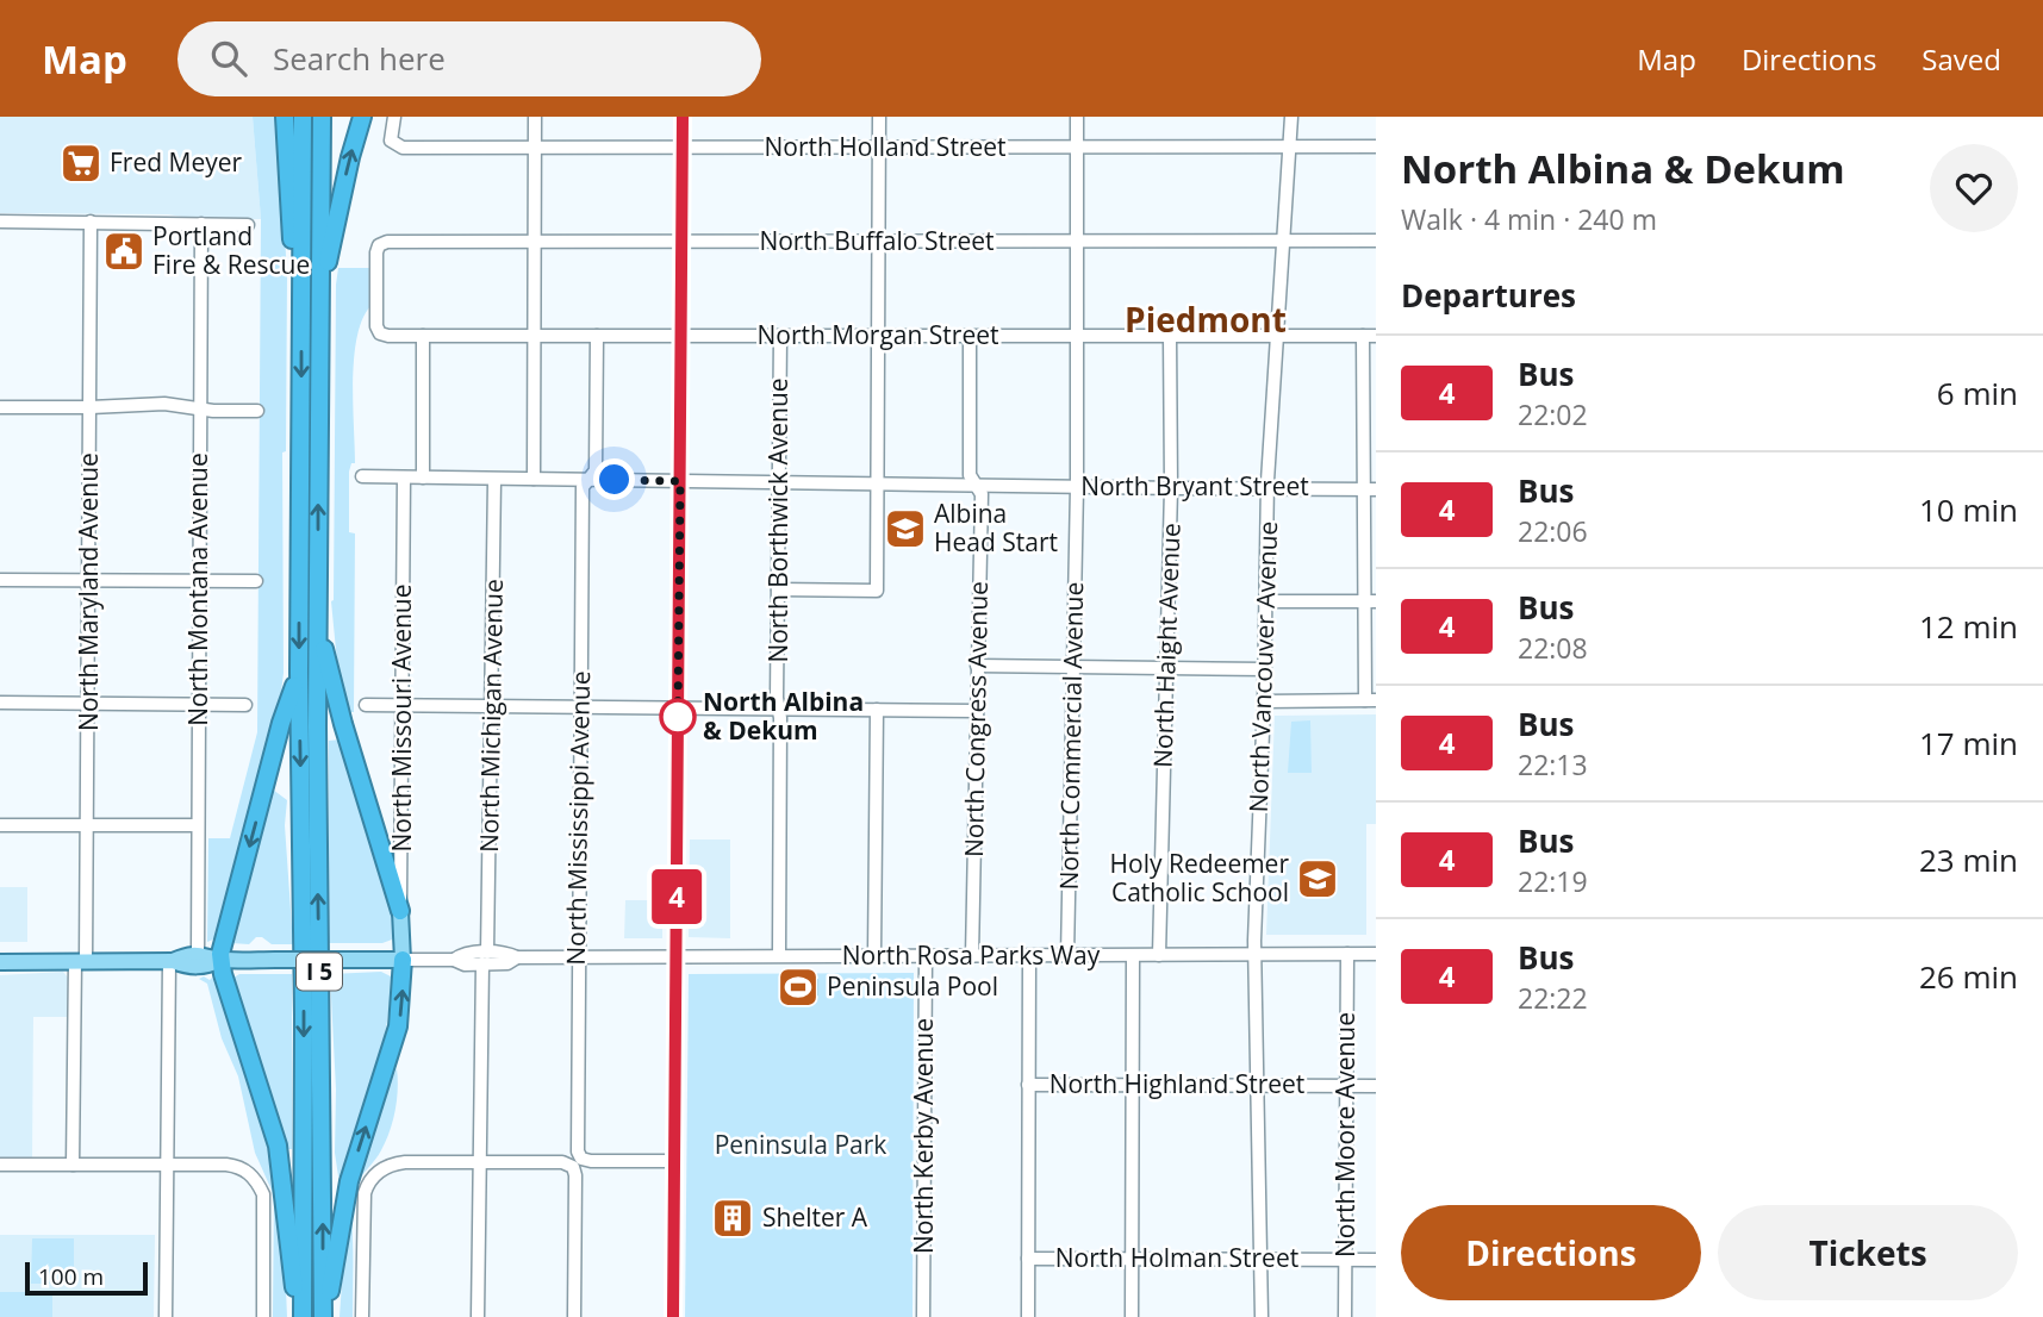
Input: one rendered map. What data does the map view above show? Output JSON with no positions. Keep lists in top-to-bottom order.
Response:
{
  "streets": {
    "highway": ["I 5"],
    "main road": ["North Missouri Avenue", "North Rosa Parks Way"],
    "street": [
      "North Holland Street",
      "North Buffalo Street",
      "North Morgan Street",
      "North Bryant Street",
      "North Borthwick Avenue",
      "North Montana Avenue",
      "North Maryland Avenue",
      "North Haight Avenue",
      "North Vancouver Avenue",
      "North Michigan Avenue",
      "North Congress Avenue",
      "North Commercial Avenue",
      "North Mississippi Avenue",
      "North Highland Street",
      "North Moore Avenue",
      "North Kerby Avenue",
      "North Holman Street"
    ]
  },
  "crossings": [
    ["North Holland Street", "North Vancouver Avenue"],
    ["North Holland Street", "North Commercial Avenue"],
    ["North Buffalo Street", "North Morgan Street"],
    ["North Buffalo Street", "North Vancouver Avenue"],
    ["North Buffalo Street", "North Commercial Avenue"],
    ["North Morgan Street", "North Borthwick Avenue"],
    ["North Morgan Street", "North Haight Avenue"],
    ["North Morgan Street", "North Vancouver Avenue"],
    ["North Morgan Street", "North Congress Avenue"],
    ["North Morgan Street", "North Commercial Avenue"],
    ["North Morgan Street", "North Mississippi Avenue"],
    ["North Bryant Street", "North Borthwick Avenue"],
    ["North Bryant Street", "North Haight Avenue"],
    ["North Bryant Street", "North Vancouver Avenue"],
    ["North Bryant Street", "North Michigan Avenue"],
    ["North Bryant Street", "North Missouri Avenue"],
    ["North Bryant Street", "North Congress Avenue"],
    ["North Bryant Street", "North Commercial Avenue"],
    ["North Bryant Street", "North Mississippi Avenue"],
    ["North Borthwick Avenue", "North Rosa Parks Way"],
    ["North Montana Avenue", "North Rosa Parks Way"],
    ["North Maryland Avenue", "North Rosa Parks Way"],
    ["North Haight Avenue", "North Rosa Parks Way"],
    ["North Vancouver Avenue", "North Rosa Parks Way"],
    ["North Vancouver Avenue", "North Highland Street"],
    ["North Vancouver Avenue", "North Holman Street"],
    ["North Michigan Avenue", "North Rosa Parks Way"],
    ["North Missouri Avenue", "North Rosa Parks Way"],
    ["North Congress Avenue", "North Rosa Parks Way"],
    ["North Commercial Avenue", "North Rosa Parks Way"],
    ["North Mississippi Avenue", "North Rosa Parks Way"],
    ["North Rosa Parks Way", "North Moore Avenue"],
    ["North Rosa Parks Way", "North Kerby Avenue"],
    ["North Highland Street", "North Moore Avenue"],
    ["North Moore Avenue", "North Holman Street"]
  ],
  "districts": ["Piedmont"],
  "parks": ["Peninsula Park"],
  "places": {
    "supermarket": ["Fred Meyer"],
    "public building": ["Portland Fire & Rescue"],
    "school or university": ["Albina Head Start", "Holy Redeemer Catholic School"],
    "other": ["North Albina & Dekum"],
    "sports": ["Peninsula Pool"],
    "building": ["Shelter A"]
  },
  "lines": ["bus line 4"],
  "scale_bar": "100 m",
  "page": {
    "header": "Map",
    "search": "Search here",
    "nav": ["Map", "Directions", "Saved"],
    "on_map": "4",
    "heading": [
      ["North Albina & Dekum", "Walk · 4 min · 240 m"],
      "Departures"
    ],
    "list": [
      {
        "mark": "4",
        "name": "Bus",
        "note": "22:02",
        "value": "6 min"
      },
      {
        "mark": "4",
        "name": "Bus",
        "note": "22:06",
        "value": "10 min"
      },
      {
        "mark": "4",
        "name": "Bus",
        "note": "22:08",
        "value": "12 min"
      },
      {
        "mark": "4",
        "name": "Bus",
        "note": "22:13",
        "value": "17 min"
      },
      {
        "mark": "4",
        "name": "Bus",
        "note": "22:19",
        "value": "23 min"
      },
      {
        "mark": "4",
        "name": "Bus",
        "note": "22:22",
        "value": "26 min"
      }
    ],
    "buttons": ["Directions", "Tickets"],
    "scale": "100 m"
  }
}
